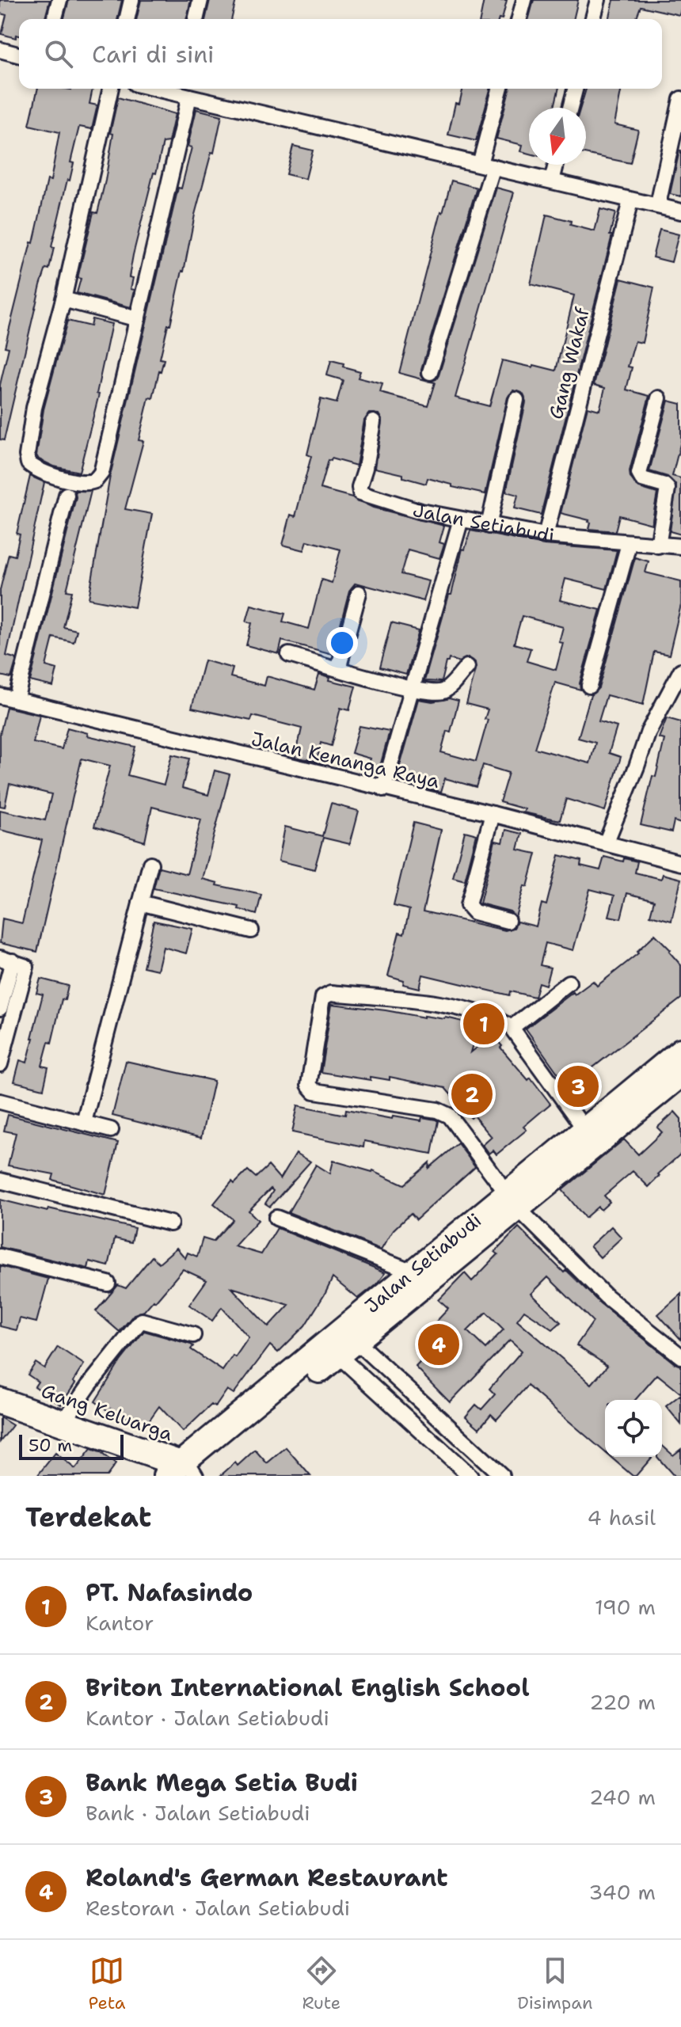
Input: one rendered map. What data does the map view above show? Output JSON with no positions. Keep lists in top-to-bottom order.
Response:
{
  "streets": {
    "main road": ["Jalan Setiabudi"],
    "street": ["Gang Wakaf", "Jalan Kenanga Raya", "Gang Keluarga"]
  },
  "crossings": [
    ["Gang Wakaf", "Jalan Setiabudi"],
    ["Jalan Setiabudi", "Gang Keluarga"]
  ],
  "scale_bar": "50 m",
  "north": "bottom",
  "page": {
    "search": "Cari di sini",
    "pins": [
      "1",
      "3",
      "2",
      "4"
    ],
    "scale": "50 m",
    "heading": ["Terdekat", "4 hasil"],
    "list": [
      {
        "mark": "1",
        "name": "PT. Nafasindo",
        "note": "Kantor",
        "value": "190 m"
      },
      {
        "mark": "2",
        "name": "Briton International English School",
        "note": "Kantor · Jalan Setiabudi",
        "value": "220 m"
      },
      {
        "mark": "3",
        "name": "Bank Mega Setia Budi",
        "note": "Bank · Jalan Setiabudi",
        "value": "240 m"
      },
      {
        "mark": "4",
        "name": "Roland's German Restaurant",
        "note": "Restoran · Jalan Setiabudi",
        "value": "340 m"
      }
    ],
    "nav": ["Peta", "Rute", "Disimpan"]
  }
}
